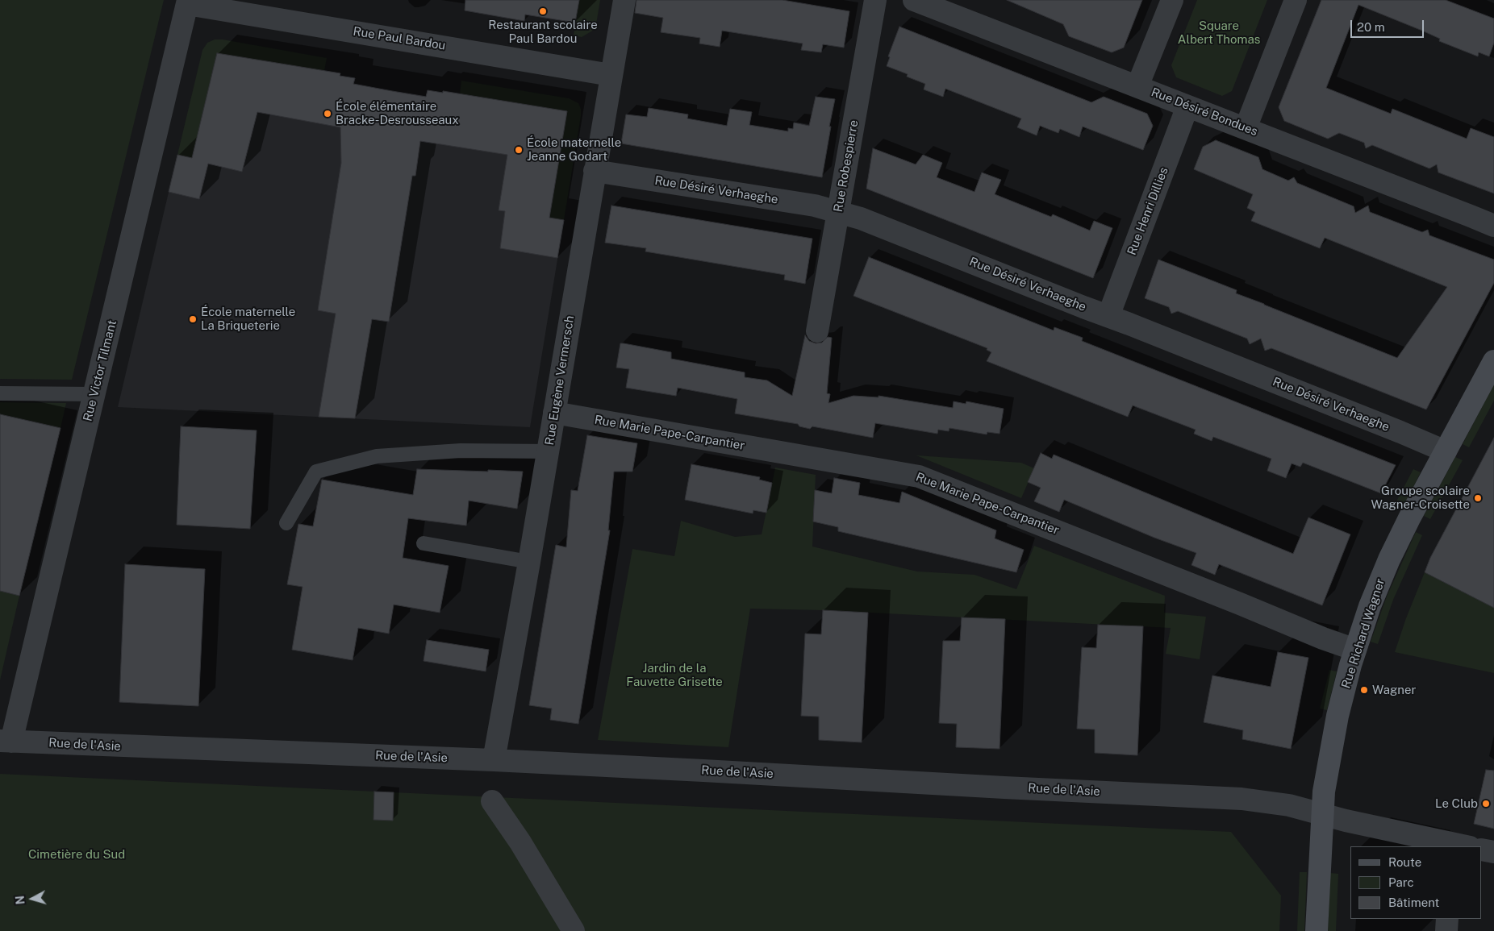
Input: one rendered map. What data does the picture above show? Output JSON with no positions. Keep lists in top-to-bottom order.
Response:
{
  "streets": {
    "street": [
      "Rue Paul Bardou",
      "Rue Désiré Bondues",
      "Rue Robespierre",
      "Rue Désiré Verhaeghe",
      "Rue Henri Dillies",
      "Rue Victor Tilmant",
      "Rue Eugène Vermersch",
      "Rue Marie Pape-Carpantier",
      "Rue Richard Wagner",
      "Rue de l'Asie"
    ]
  },
  "crossings": [
    ["Rue Paul Bardou", "Rue Victor Tilmant"],
    ["Rue Paul Bardou", "Rue Eugène Vermersch"],
    ["Rue Désiré Bondues", "Rue Henri Dillies"],
    ["Rue Robespierre", "Rue Désiré Verhaeghe"],
    ["Rue Désiré Verhaeghe", "Rue Henri Dillies"],
    ["Rue Désiré Verhaeghe", "Rue Eugène Vermersch"],
    ["Rue Désiré Verhaeghe", "Rue Richard Wagner"],
    ["Rue Victor Tilmant", "Rue de l'Asie"],
    ["Rue Eugène Vermersch", "Rue Marie Pape-Carpantier"],
    ["Rue Eugène Vermersch", "Rue de l'Asie"],
    ["Rue Marie Pape-Carpantier", "Rue Richard Wagner"],
    ["Rue Richard Wagner", "Rue de l'Asie"]
  ],
  "parks": ["Square Albert Thomas", "Jardin de la Fauvette Grisette", "Cimetière du Sud"],
  "places": [
    "Restaurant scolaire Paul Bardou",
    "École élémentaire Bracke-Desrousseaux",
    "École maternelle Jeanne Godart",
    "École maternelle La Briqueterie",
    "Groupe scolaire Wagner-Croisette",
    "Wagner",
    "Le Club"
  ],
  "legend": ["Route", "Parc", "Bâtiment"],
  "scale_bar": "20 m",
  "north": "left"
}
